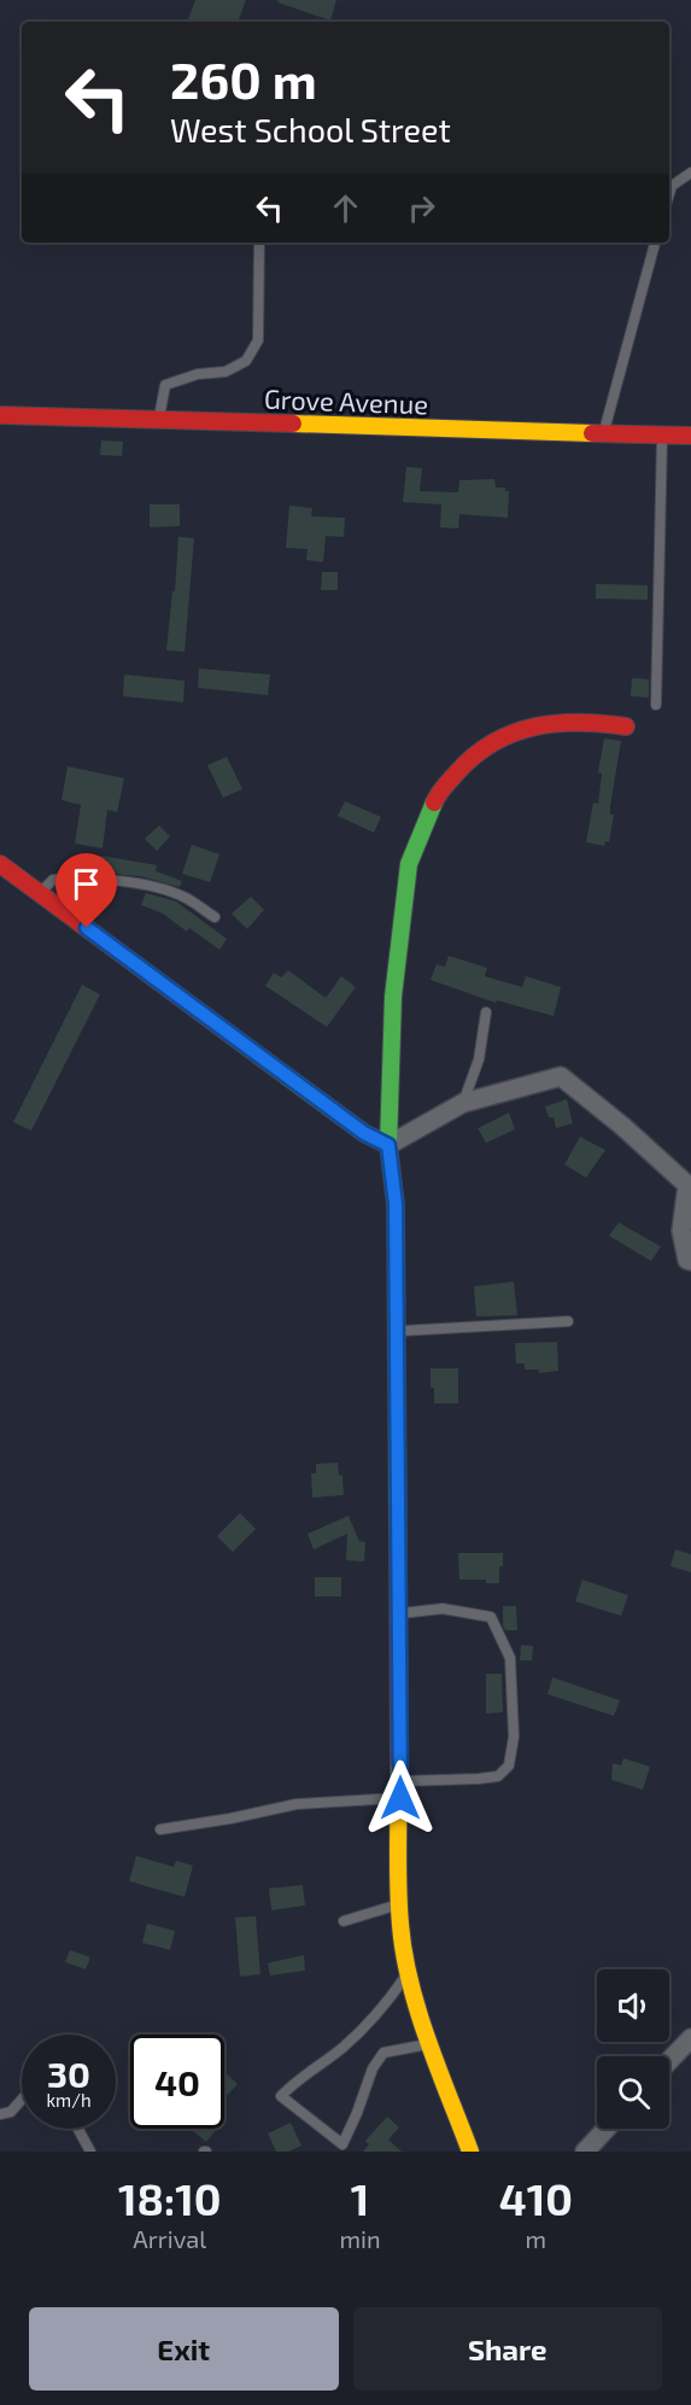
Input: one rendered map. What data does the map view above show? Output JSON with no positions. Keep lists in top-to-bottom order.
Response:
{
  "streets": {
    "street": ["Grove Avenue"]
  },
  "page": {
    "turn": ["260 m", "West School Street"],
    "speed": "30 km/h",
    "limit": "40",
    "eta": [
      "18:10",
      "Arrival",
      "1",
      "min",
      "410",
      "m"
    ],
    "buttons": ["Exit", "Share"]
  }
}
